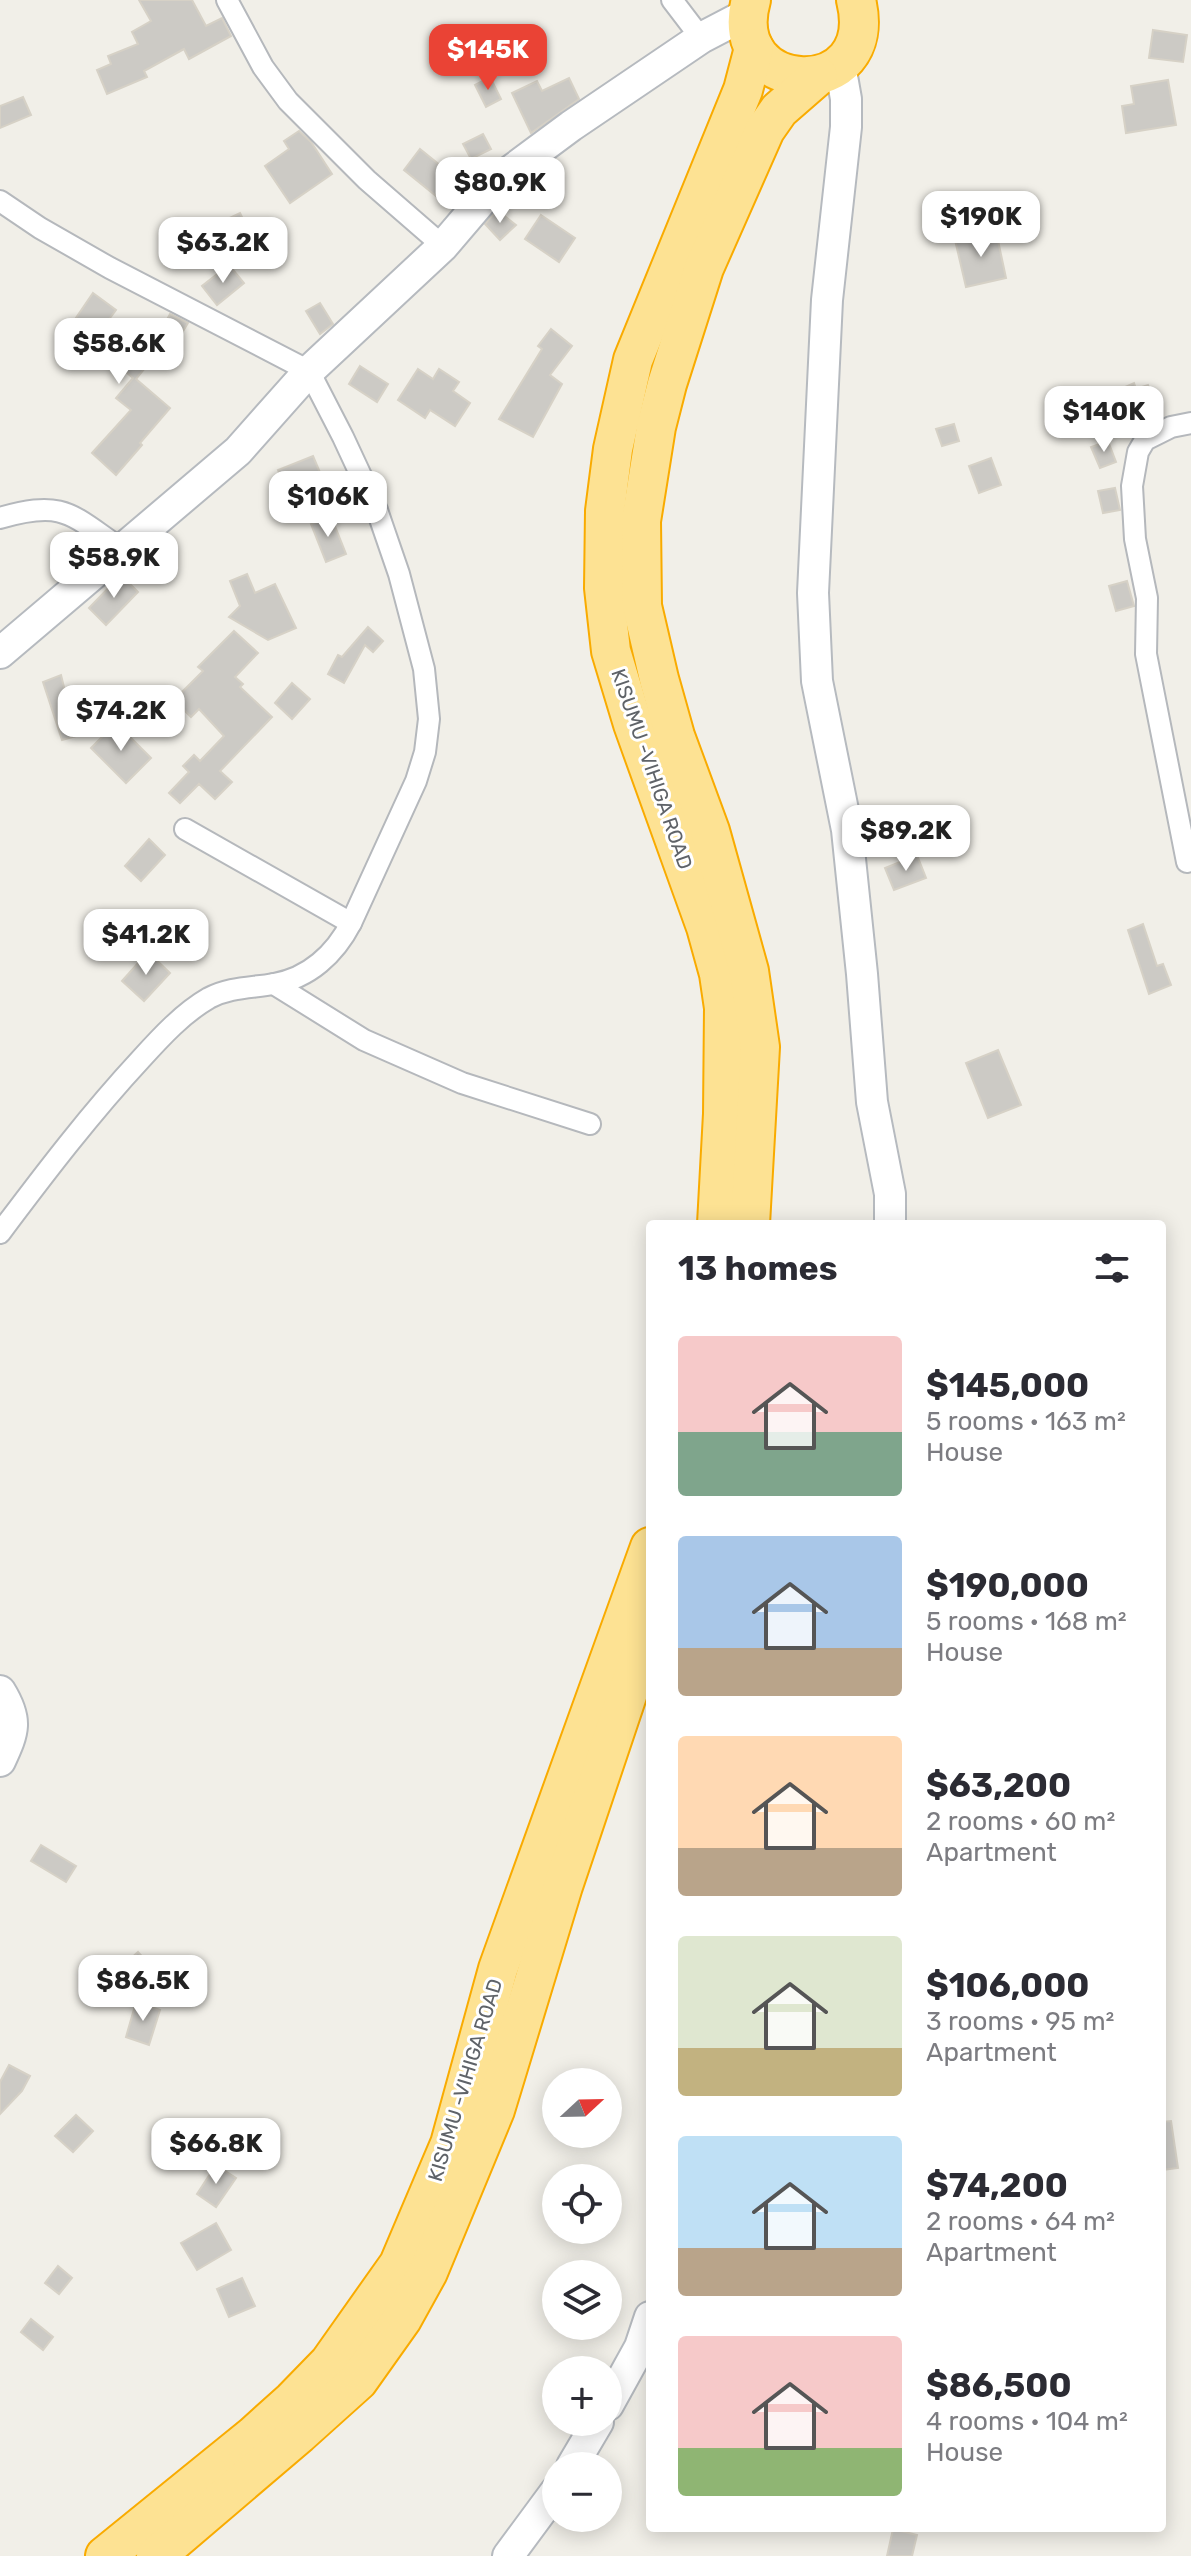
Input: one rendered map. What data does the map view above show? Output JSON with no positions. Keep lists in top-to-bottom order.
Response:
{
  "streets": {
    "highway": ["KISUMU -VIHIGA ROAD"]
  },
  "north": "right",
  "page": {
    "price": [
      "$145K",
      "$80.9K",
      "$190K",
      "$63.2K",
      "$58.6K",
      "$140K",
      "$106K",
      "$58.9K",
      "$74.2K",
      "$89.2K",
      "$41.2K",
      "$86.5K",
      "$66.8K"
    ],
    "heading": "13 homes",
    "list": [
      {
        "name": "$145,000",
        "note": "5 rooms · 163 m² · House"
      },
      {
        "name": "$190,000",
        "note": "5 rooms · 168 m² · House"
      },
      {
        "name": "$63,200",
        "note": "2 rooms · 60 m² · Apartment"
      },
      {
        "name": "$106,000",
        "note": "3 rooms · 95 m² · Apartment"
      },
      {
        "name": "$74,200",
        "note": "2 rooms · 64 m² · Apartment"
      },
      {
        "name": "$86,500",
        "note": "4 rooms · 104 m² · House"
      }
    ],
    "map_buttons": ["+", "−"]
  }
}
